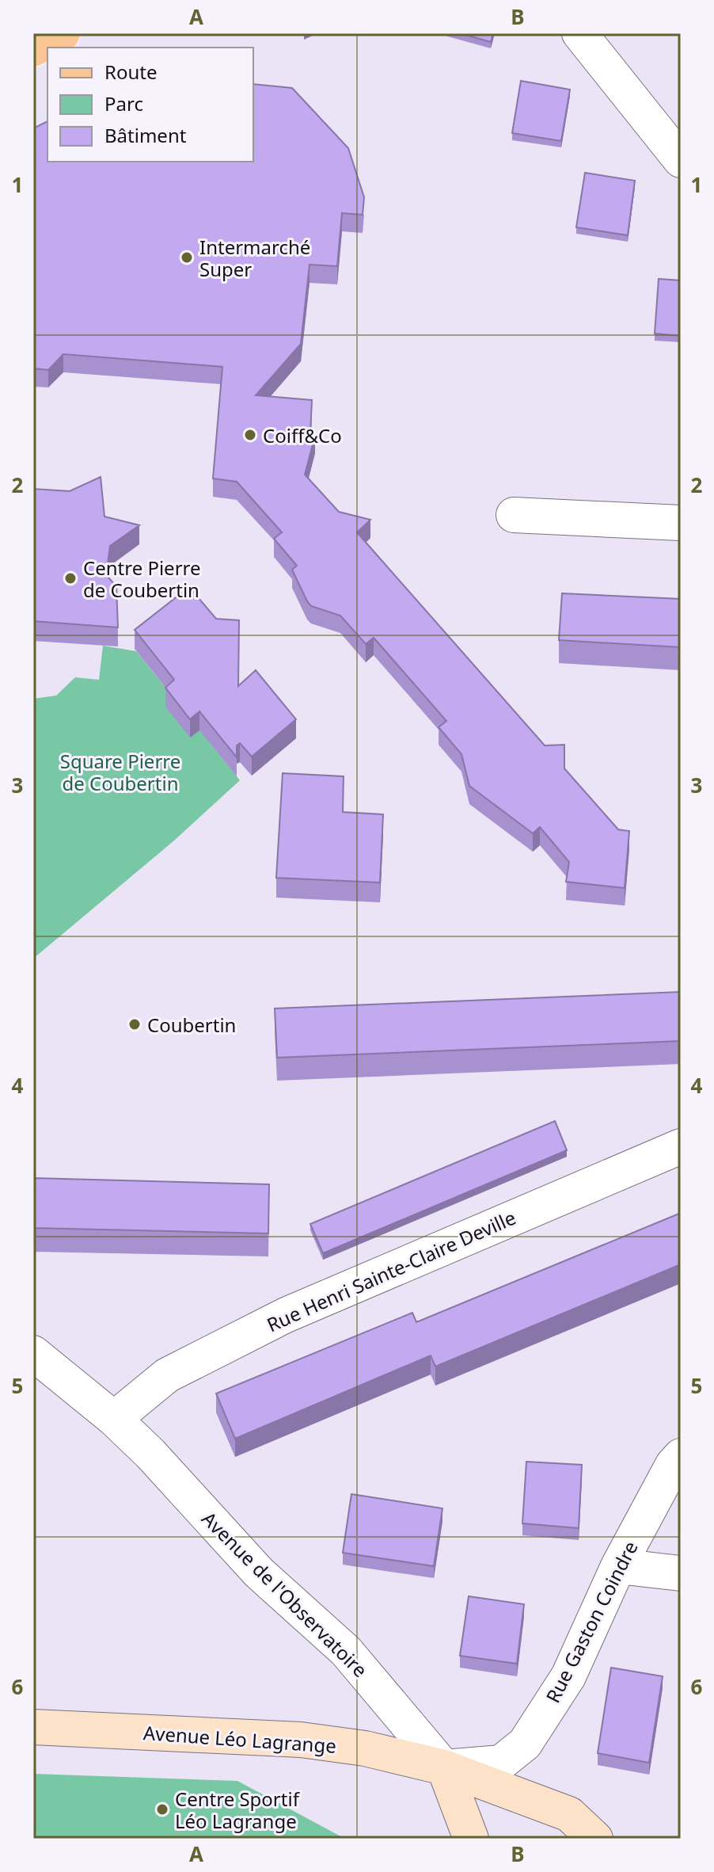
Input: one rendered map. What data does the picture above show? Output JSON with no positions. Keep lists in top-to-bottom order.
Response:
{
  "streets": {
    "main road": ["Avenue Léo Lagrange"],
    "street": ["Rue Henri Sainte-Claire Deville", "Avenue de l'Observatoire", "Rue Gaston Coindre"]
  },
  "crossings": [
    ["Rue Henri Sainte-Claire Deville", "Avenue de l'Observatoire"],
    ["Avenue de l'Observatoire", "Rue Gaston Coindre"],
    ["Avenue de l'Observatoire", "Avenue Léo Lagrange"],
    ["Rue Gaston Coindre", "Avenue Léo Lagrange"]
  ],
  "parks": ["Square Pierre de Coubertin"],
  "places": [
    "Intermarché Super",
    "Coiff&Co",
    "Centre Pierre de Coubertin",
    "Coubertin",
    "Centre Sportif Léo Lagrange"
  ],
  "legend": ["Route", "Parc", "Bâtiment"],
  "grid": {
    "columns": ["A", "B"],
    "rows": [
      "1",
      "2",
      "3",
      "4",
      "5",
      "6"
    ]
  }
}
